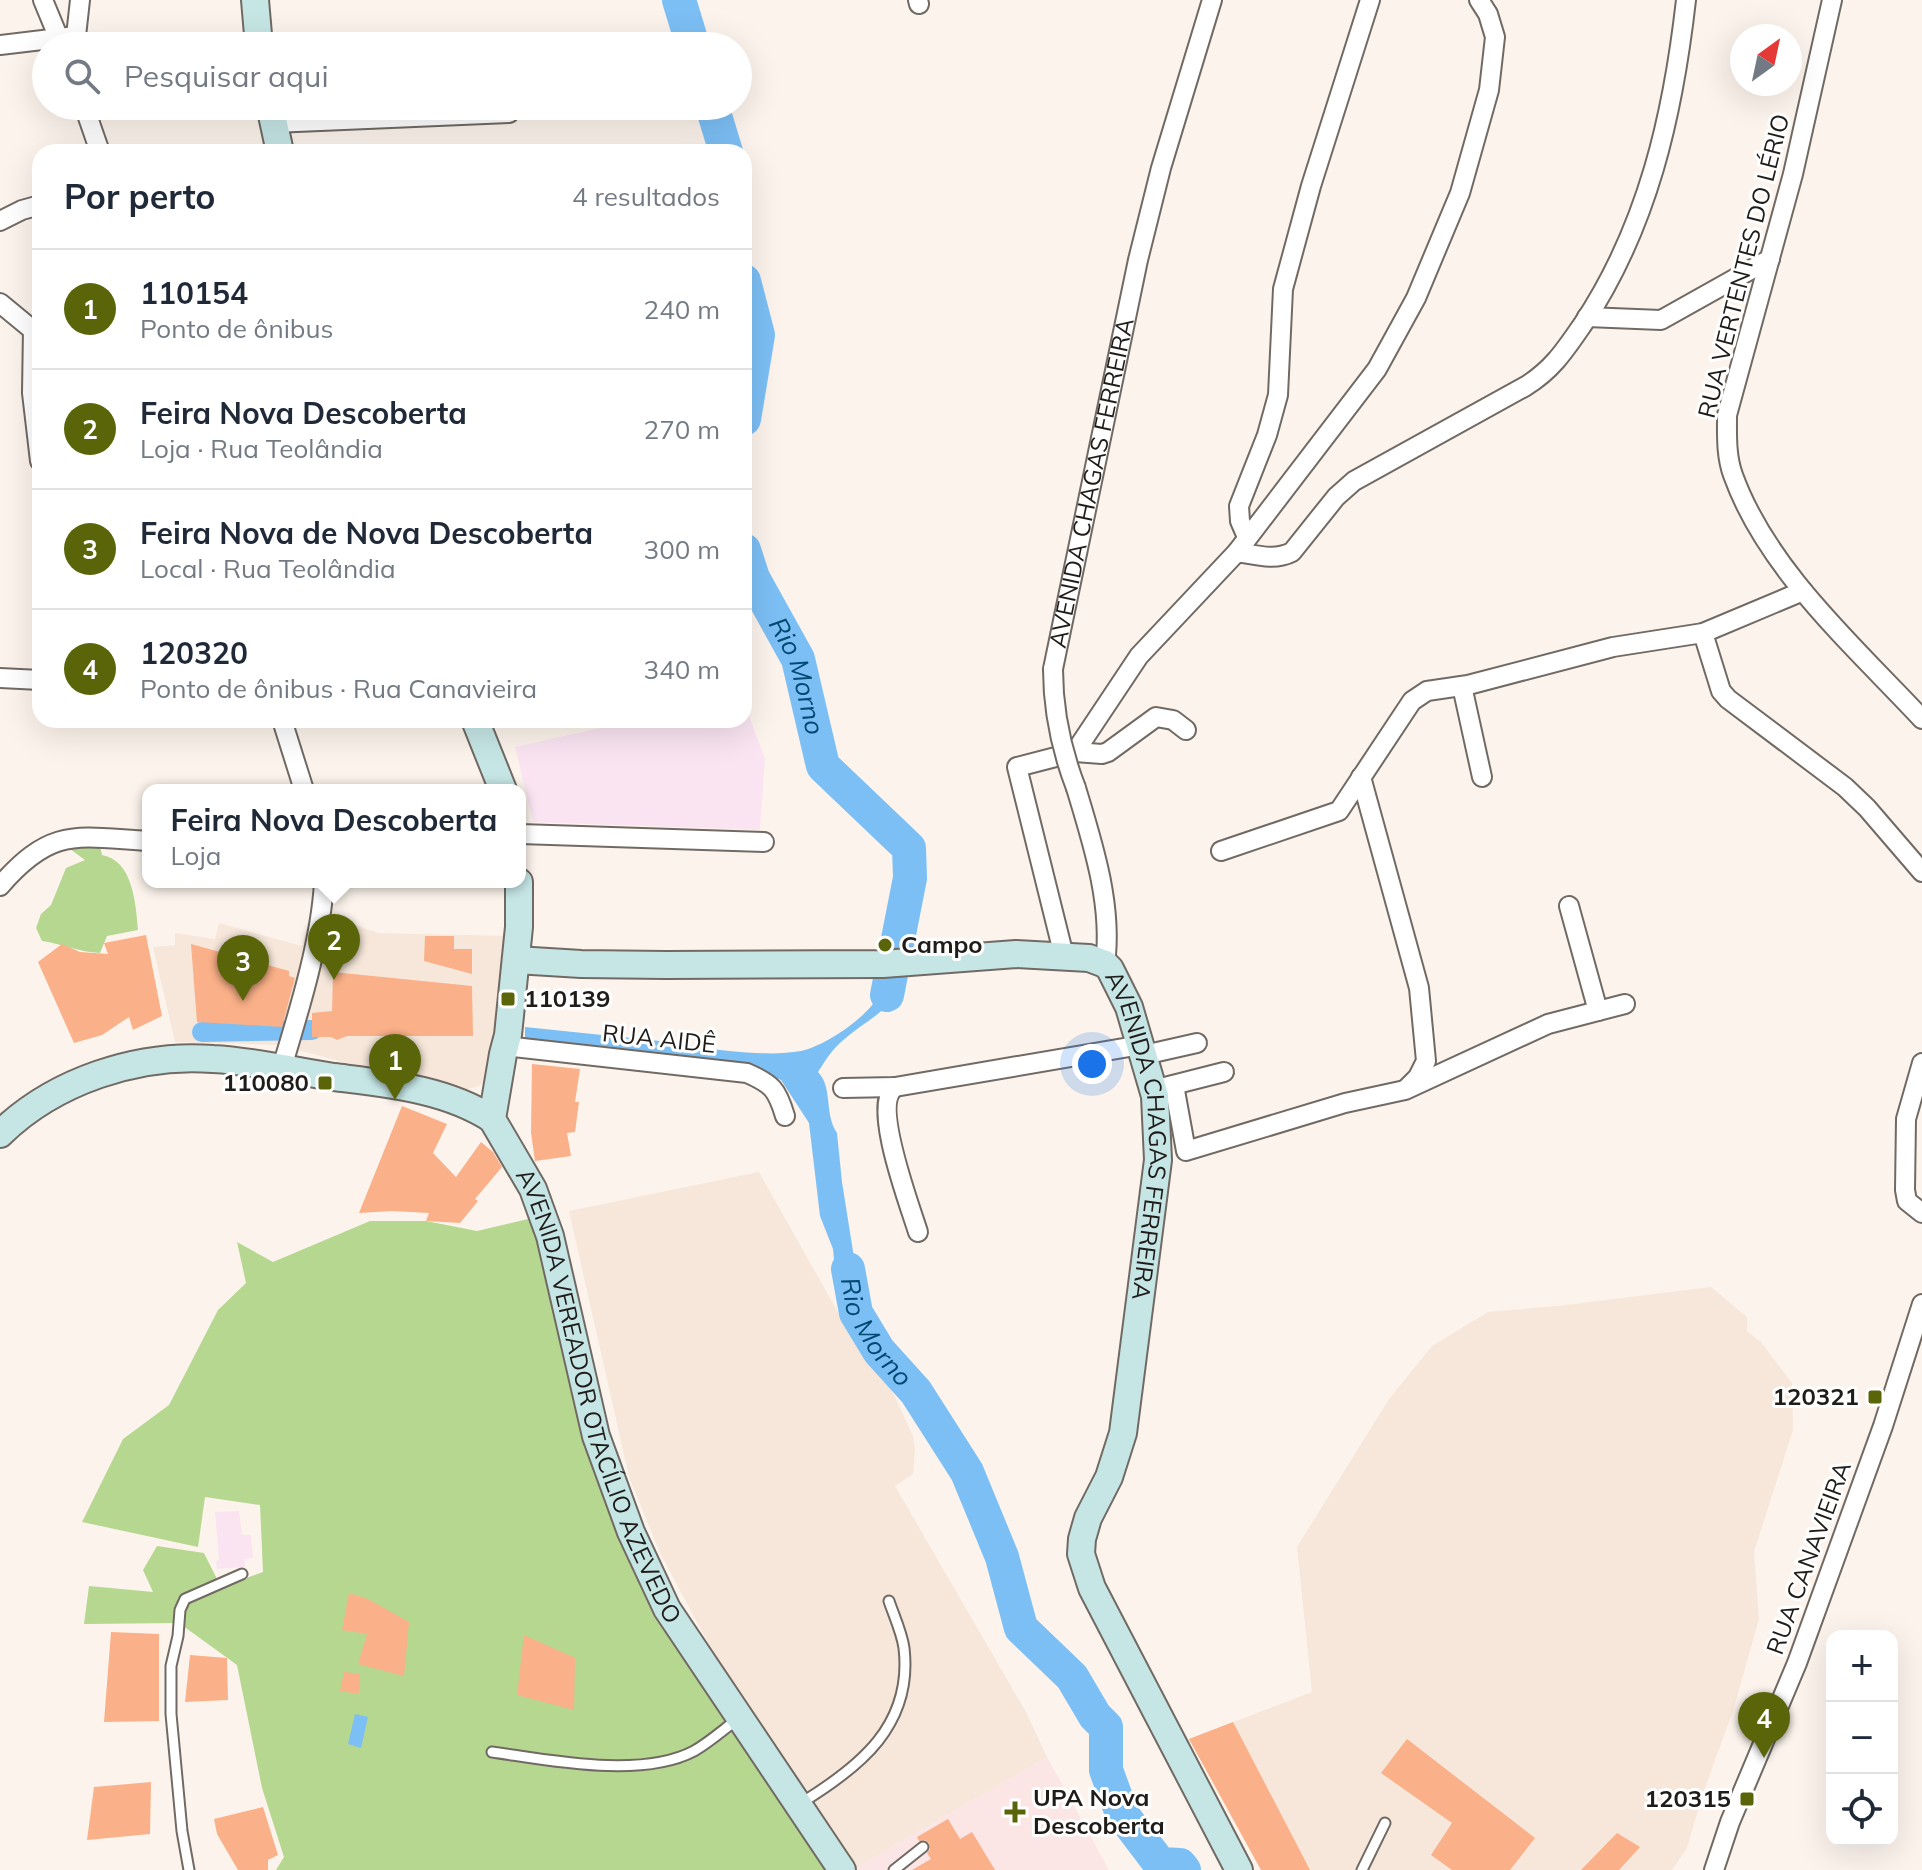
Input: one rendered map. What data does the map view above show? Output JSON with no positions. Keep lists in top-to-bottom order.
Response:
{
  "streets": {
    "main road": ["AVENIDA CHAGAS FERREIRA", "AVENIDA VEREADOR OTACÍLIO AZEVEDO"],
    "street": ["RUA VERTENTES DO LÉRIO", "RUA AIDÊ", "RUA CANAVIEIRA"]
  },
  "water": ["Rio Morno"],
  "places": {
    "other": ["Campo"],
    "transit": [
      "110139",
      "110080",
      "120321",
      "120315"
    ],
    "health": ["UPA Nova Descoberta"]
  },
  "north": "top right",
  "page": {
    "search": "Pesquisar aqui",
    "heading": ["Por perto", "4 resultados"],
    "list": [
      {
        "mark": "1",
        "name": "110154",
        "note": "Ponto de ônibus",
        "value": "240 m"
      },
      {
        "mark": "2",
        "name": "Feira Nova Descoberta",
        "note": "Loja · Rua Teolândia",
        "value": "270 m"
      },
      {
        "mark": "3",
        "name": "Feira Nova de Nova Descoberta",
        "note": "Local · Rua Teolândia",
        "value": "300 m"
      },
      {
        "mark": "4",
        "name": "120320",
        "note": "Ponto de ônibus · Rua Canavieira",
        "value": "340 m"
      }
    ],
    "popup": ["Feira Nova Descoberta", "Loja"],
    "pins": [
      "2",
      "3",
      "1",
      "4"
    ],
    "map_buttons": ["+", "−"]
  }
}
